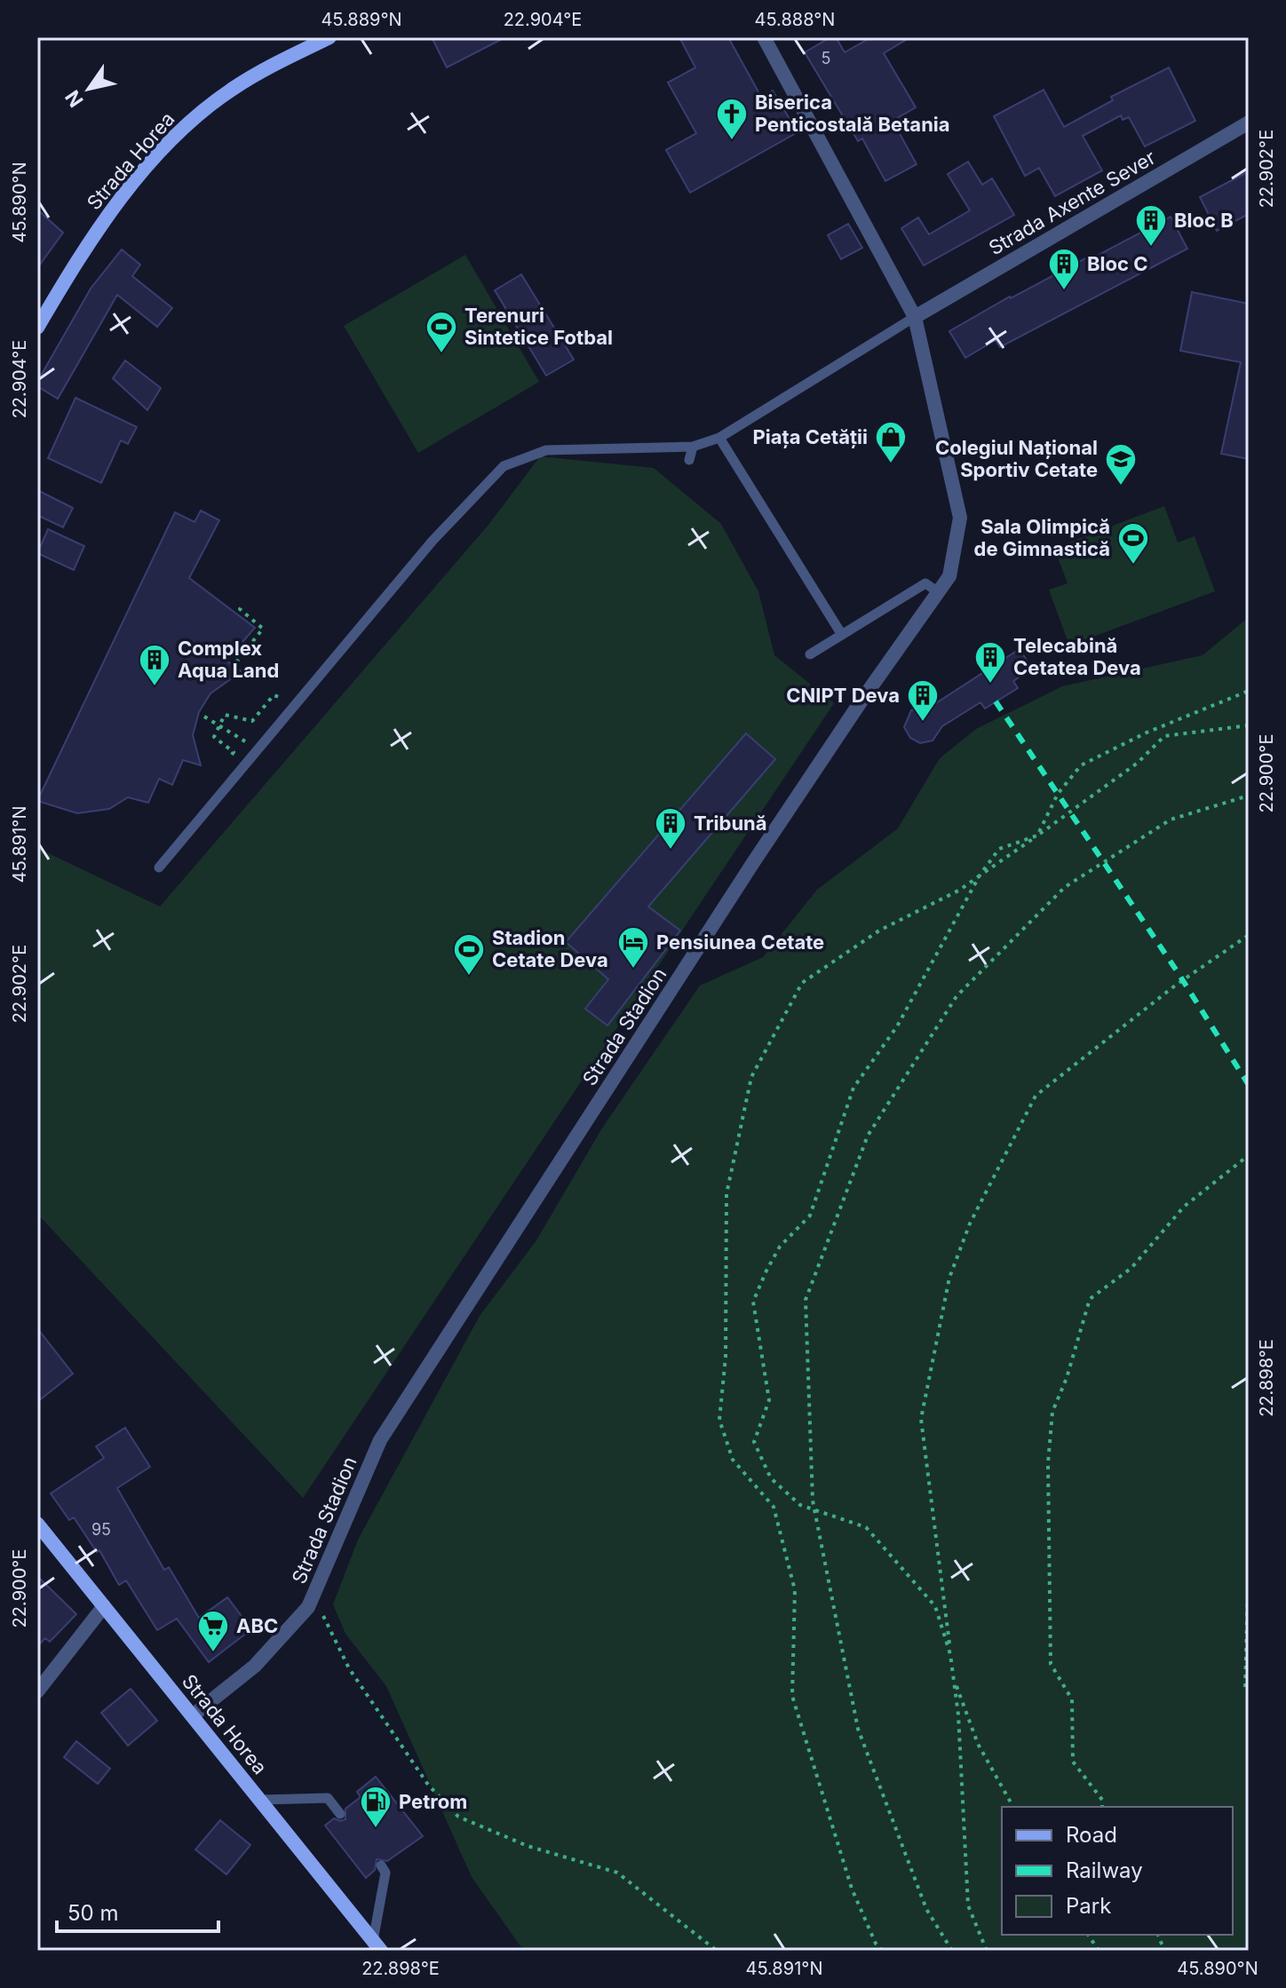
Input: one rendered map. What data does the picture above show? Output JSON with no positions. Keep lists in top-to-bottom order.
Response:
{
  "streets": {
    "main road": ["Strada Horea"],
    "street": ["Strada Axente Sever", "Strada Stadion"]
  },
  "crossings": [
    ["Strada Horea", "Strada Stadion"],
    ["Strada Axente Sever", "Strada Stadion"]
  ],
  "places": {
    "church": ["Biserica Penticostală Betania"],
    "building": [
      "Bloc B",
      "Bloc C",
      "Telecabină Cetatea Deva",
      "Complex Aqua Land",
      "CNIPT Deva",
      "Tribună"
    ],
    "sports": ["Terenuri Sintetice Fotbal", "Sala Olimpică de Gimnastică", "Stadion Cetate Deva"],
    "shop": ["Piața Cetății"],
    "school or university": ["Colegiul Național Sportiv Cetate"],
    "hotel": ["Pensiunea Cetate"],
    "supermarket": ["ABC"],
    "fuel station": ["Petrom"]
  },
  "house_numbers": ["5", "95"],
  "legend": ["Road", "Railway", "Park"],
  "scale_bar": "50 m",
  "north": "bottom left",
  "coordinates": [
    "45.889°N",
    "22.904°E",
    "45.888°N",
    "22.902°E",
    "45.890°N",
    "22.900°E",
    "45.891°N",
    "22.898°E"
  ]
}
